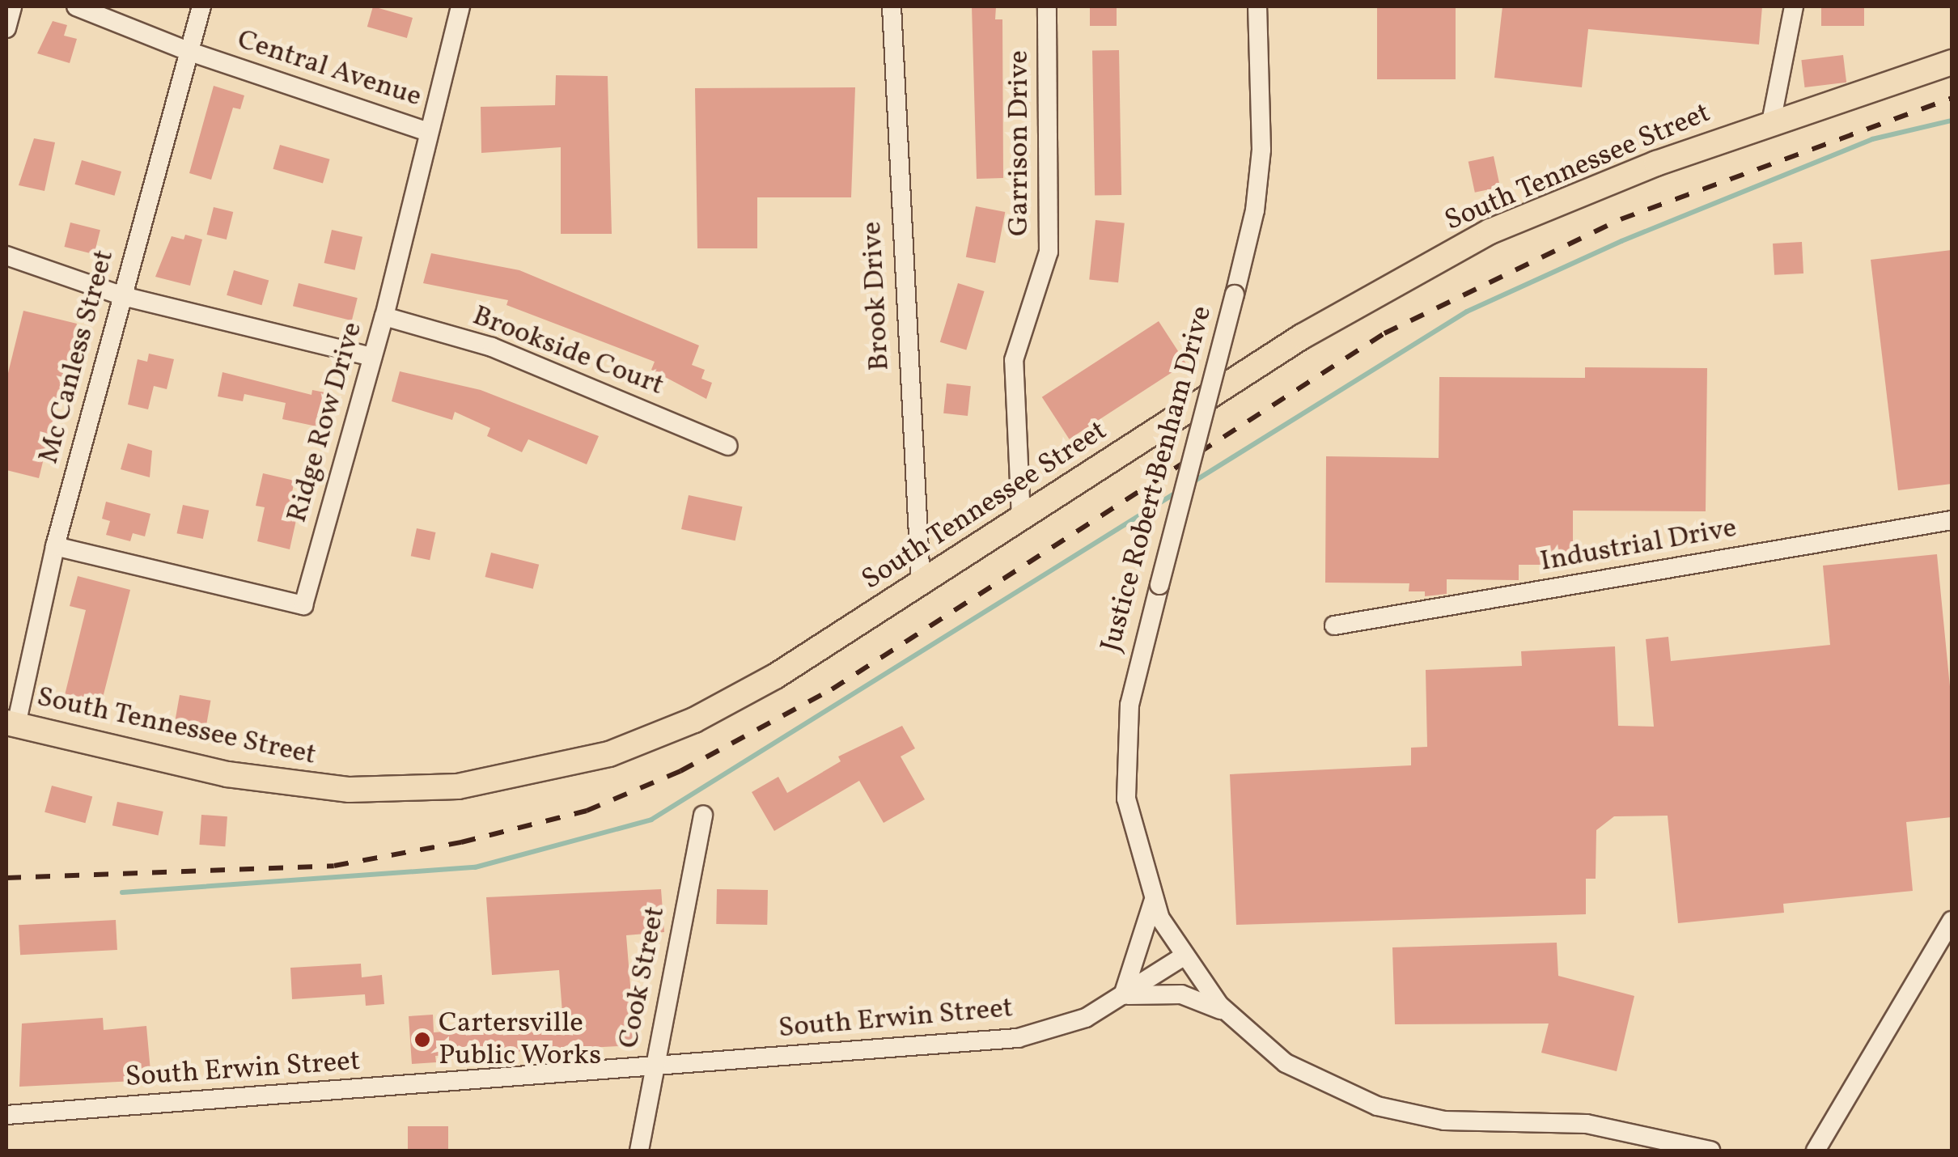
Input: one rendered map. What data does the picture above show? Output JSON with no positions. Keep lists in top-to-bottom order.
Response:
{
  "streets": {
    "main road": ["South Tennessee Street"],
    "street": [
      "Central Avenue",
      "Garrison Drive",
      "Brook Drive",
      "Brookside Court",
      "Mc Canless Street",
      "Ridge Row Drive",
      "Justice Robert Benham Drive",
      "Industrial Drive",
      "Cook Street",
      "South Erwin Street"
    ]
  },
  "crossings": [
    ["Central Avenue", "Mc Canless Street"],
    ["Central Avenue", "Ridge Row Drive"],
    ["Garrison Drive", "South Tennessee Street"],
    ["South Tennessee Street", "Brook Drive"],
    ["South Tennessee Street", "Mc Canless Street"],
    ["Brookside Court", "Ridge Row Drive"],
    ["Mc Canless Street", "Ridge Row Drive"],
    ["Justice Robert Benham Drive", "South Erwin Street"],
    ["Cook Street", "South Erwin Street"]
  ],
  "places": ["Cartersville Public Works"]
}
